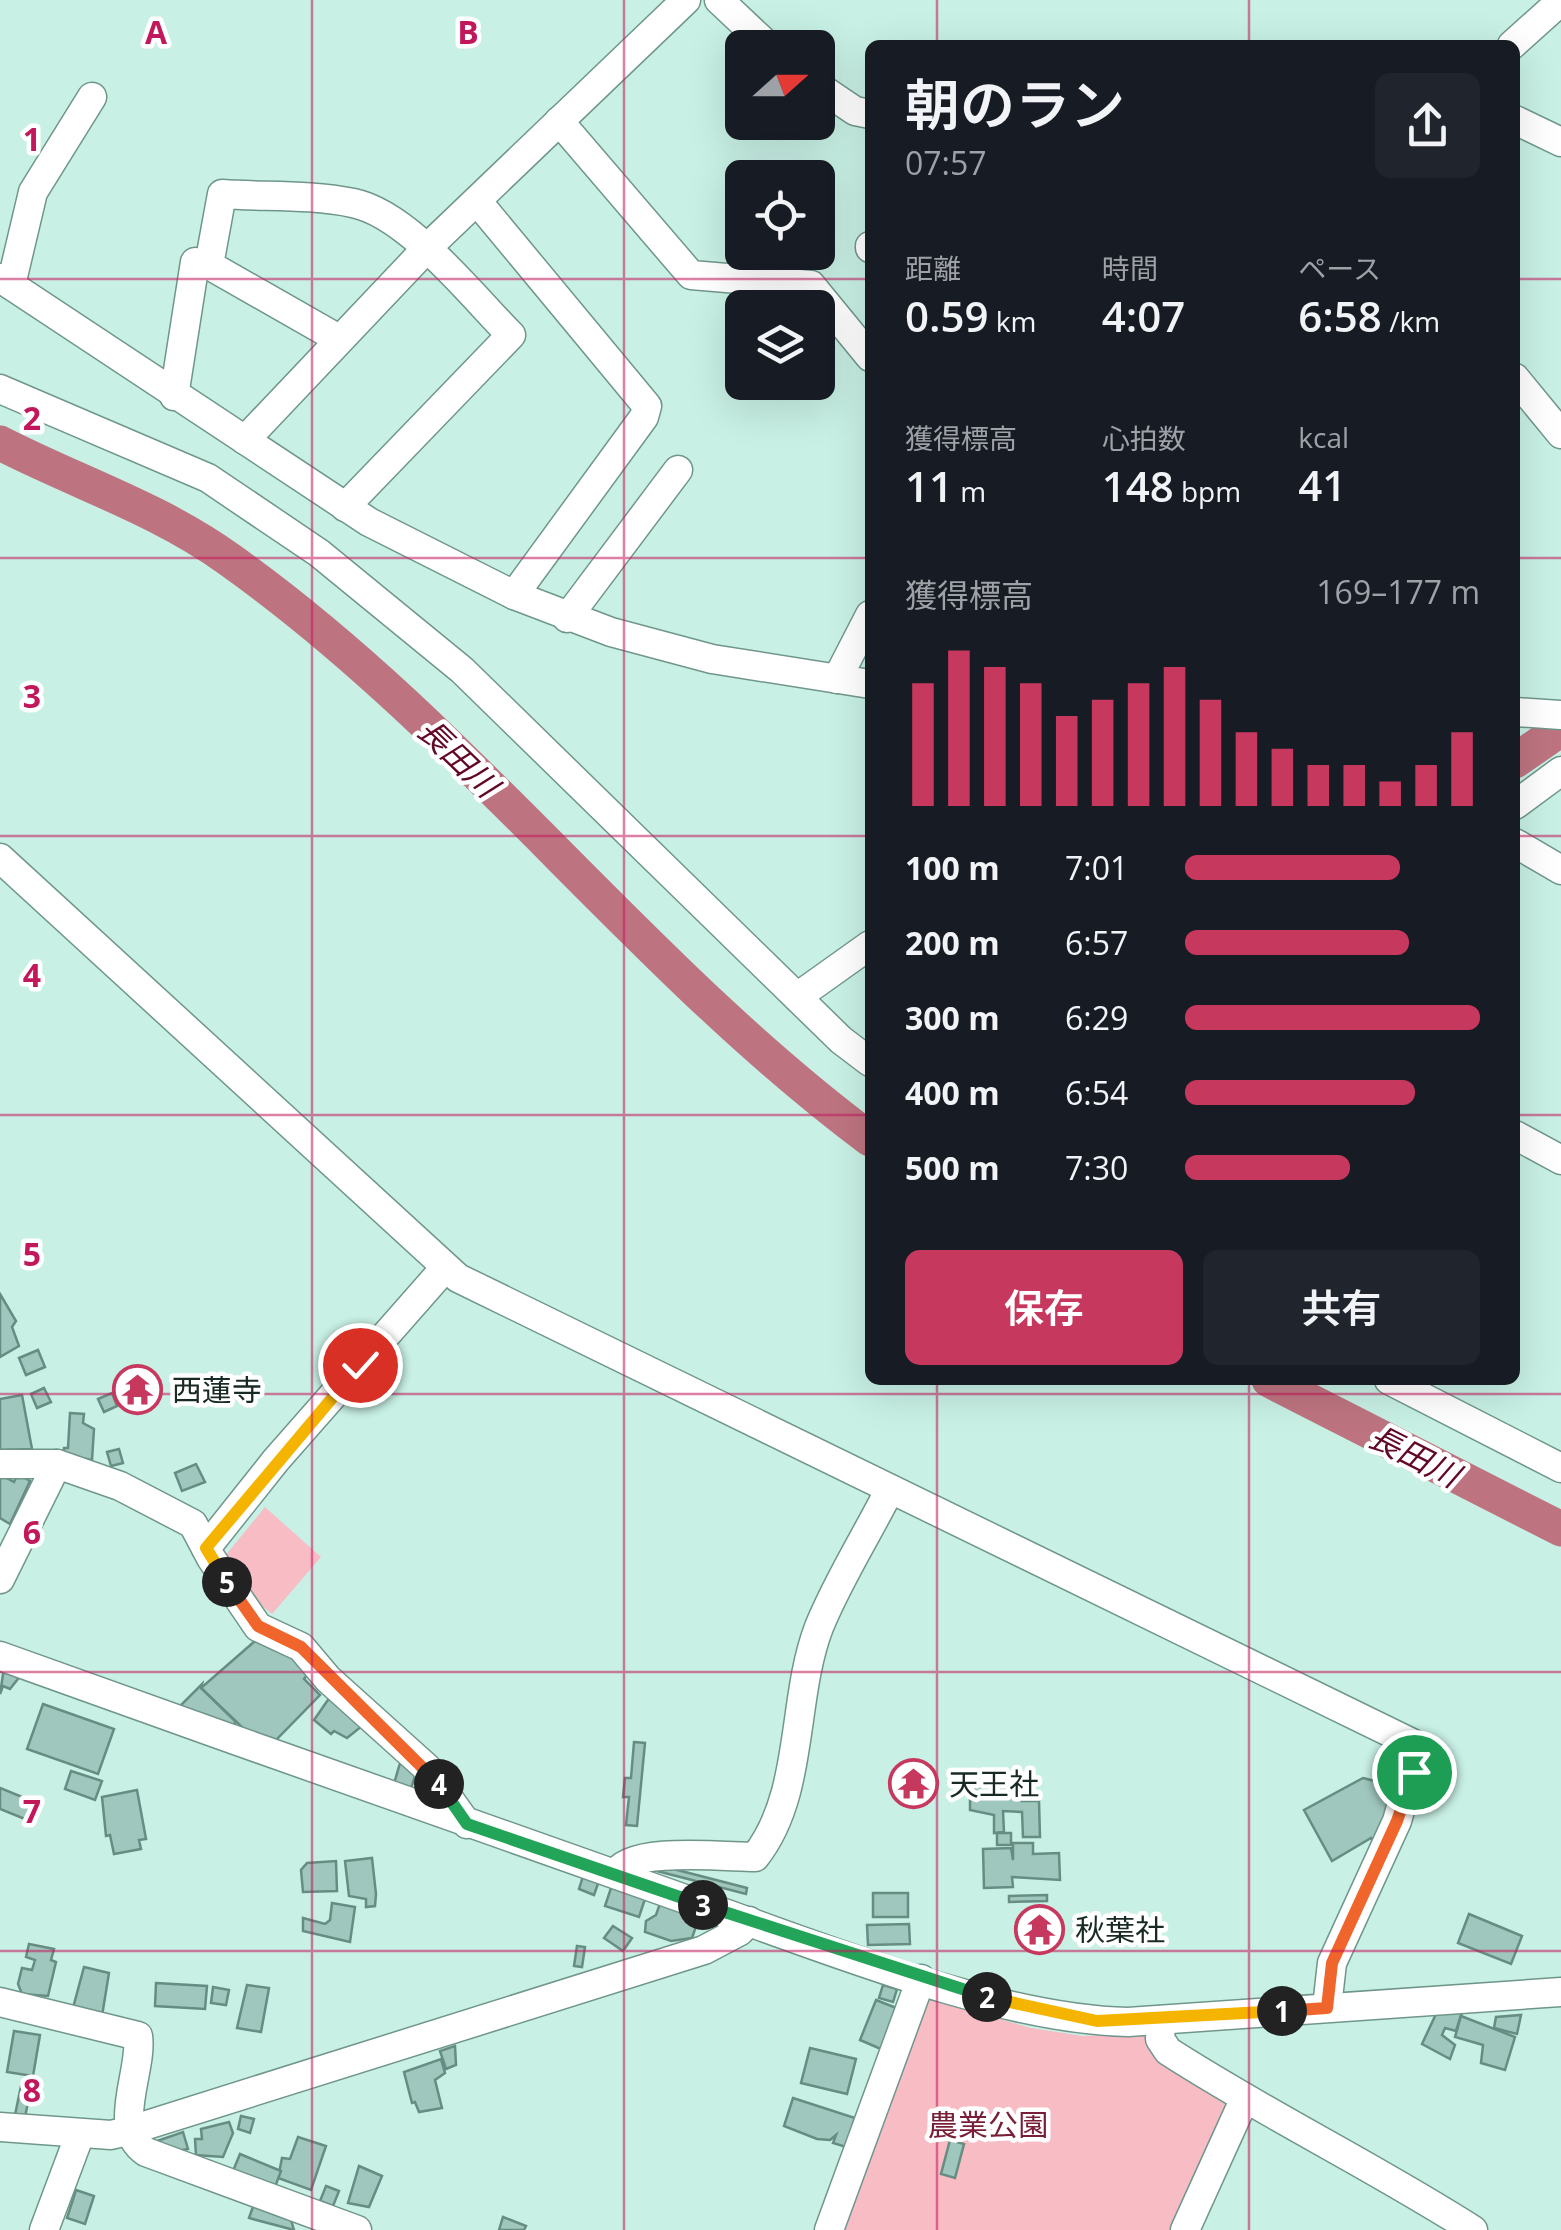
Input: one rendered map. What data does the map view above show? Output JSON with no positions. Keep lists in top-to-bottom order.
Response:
{
  "water": ["長田川"],
  "parks": ["農業公園"],
  "places": {
    "temple": ["西蓮寺", "天王社", "秋葉社"]
  },
  "north": "right",
  "page": {
    "heading": ["朝のラン", "07:57"],
    "stats": [
      ["距離", "0.59 km"],
      ["時間", "4:07"],
      ["ペース", "6:58 /km"],
      ["獲得標高", "11 m"],
      ["心拍数", "148 bpm"],
      ["kcal", "41"]
    ],
    "chart": ["獲得標高", "169–177 m"],
    "list": [
      {
        "name": "100 m",
        "note": "7:01"
      },
      {
        "name": "200 m",
        "note": "6:57"
      },
      {
        "name": "300 m",
        "note": "6:29"
      },
      {
        "name": "400 m",
        "note": "6:54"
      },
      {
        "name": "500 m",
        "note": "7:30"
      }
    ],
    "buttons": ["保存", "共有"],
    "pins": [
      "5",
      "4",
      "3",
      "2",
      "1"
    ]
  },
  "grid": {
    "columns": ["A", "B"],
    "rows": [
      "1",
      "2",
      "3",
      "4",
      "5",
      "6",
      "7",
      "8"
    ]
  }
}
